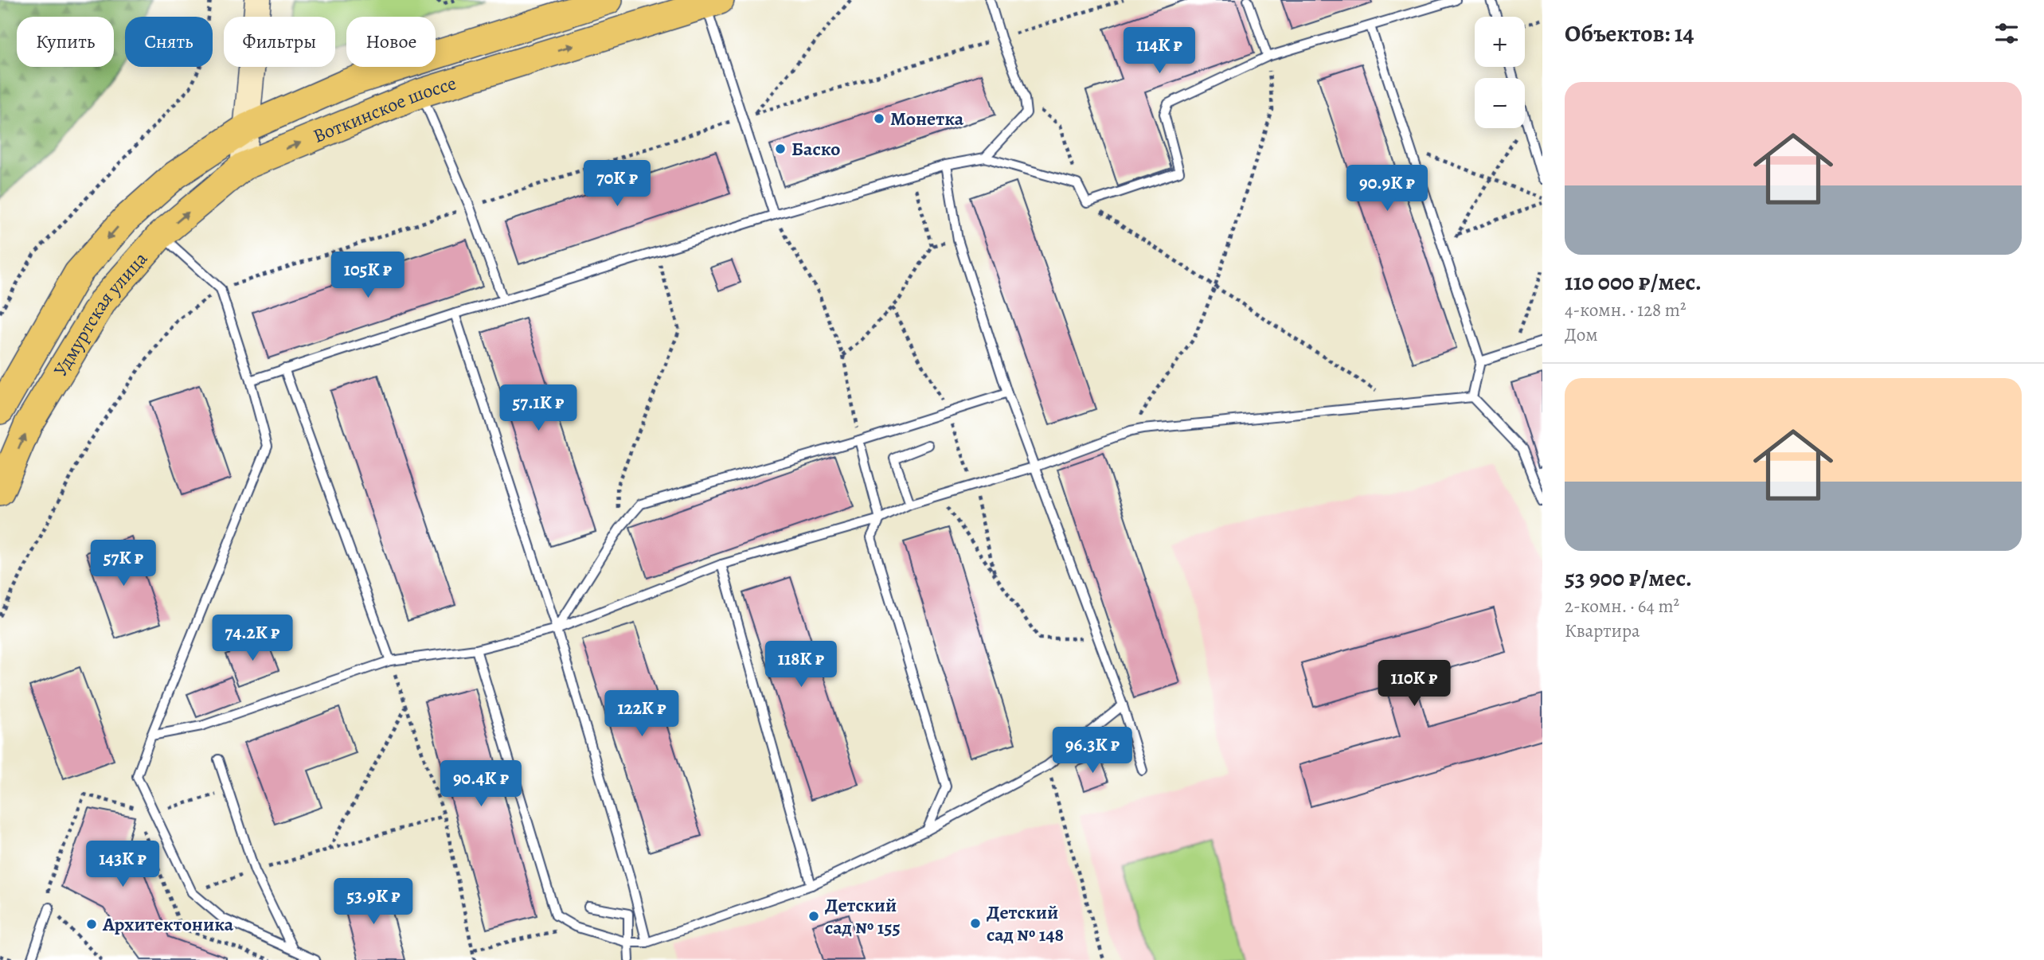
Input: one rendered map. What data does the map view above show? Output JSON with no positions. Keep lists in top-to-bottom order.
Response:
{
  "streets": {
    "main road": ["Воткинское шоссе", "Удмуртская улица"]
  },
  "crossings": [
    ["Воткинское шоссе", "Удмуртская улица"]
  ],
  "places": [
    "Монетка",
    "Баско",
    "Детский сад № 155",
    "Детский сад № 148",
    "Архитектоника"
  ],
  "page": {
    "heading": "Объектов: 14",
    "map_buttons": ["+", "−"],
    "chip": [
      "Купить",
      "Снять",
      "Фильтры",
      "Новое"
    ],
    "price": [
      "114K ₽",
      "70K ₽",
      "90.9K ₽",
      "105K ₽",
      "57.1K ₽",
      "57K ₽",
      "74.2K ₽",
      "118K ₽",
      "110K ₽",
      "122K ₽",
      "96.3K ₽",
      "90.4K ₽",
      "143K ₽",
      "53.9K ₽"
    ],
    "list": [
      {
        "name": "110 000 ₽/мес.",
        "note": "4-комн. · 128 m² · Дом"
      },
      {
        "name": "53 900 ₽/мес.",
        "note": "2-комн. · 64 m² · Квартира"
      }
    ]
  }
}
